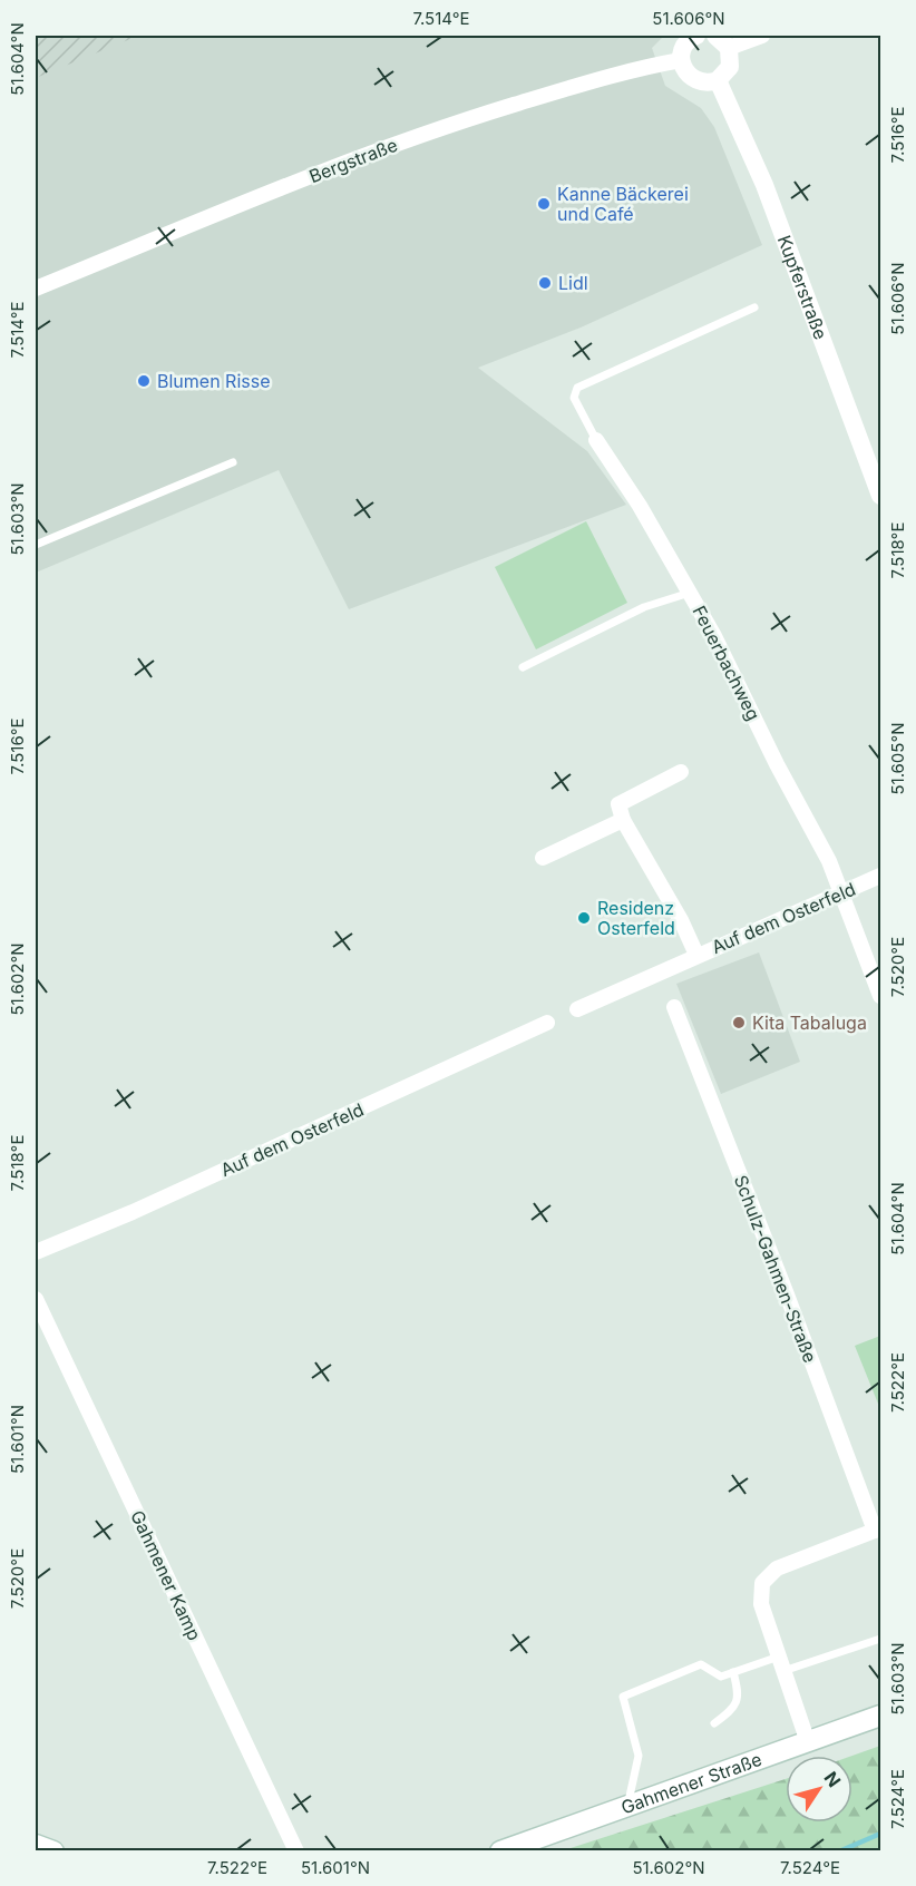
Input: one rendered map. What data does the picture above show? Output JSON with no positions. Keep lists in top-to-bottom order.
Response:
{
  "streets": {
    "main road": ["Gahmener Straße"],
    "street": [
      "Bergstraße",
      "Kupferstraße",
      "Feuerbachweg",
      "Auf dem Osterfeld",
      "Schulz-Gahmen-Straße",
      "Gahmener Kamp"
    ]
  },
  "crossings": [
    ["Feuerbachweg", "Auf dem Osterfeld"],
    ["Schulz-Gahmen-Straße", "Gahmener Straße"]
  ],
  "places": [
    "Kanne Bäckerei und Café",
    "Lidl",
    "Blumen Risse",
    "Residenz Osterfeld",
    "Kita Tabaluga"
  ],
  "north": "top right",
  "coordinates": [
    "7.514°E",
    "51.606°N",
    "51.604°N",
    "7.516°E",
    "51.603°N",
    "7.518°E",
    "51.605°N",
    "7.520°E",
    "51.602°N",
    "7.522°E",
    "51.601°N",
    "7.524°E"
  ]
}
